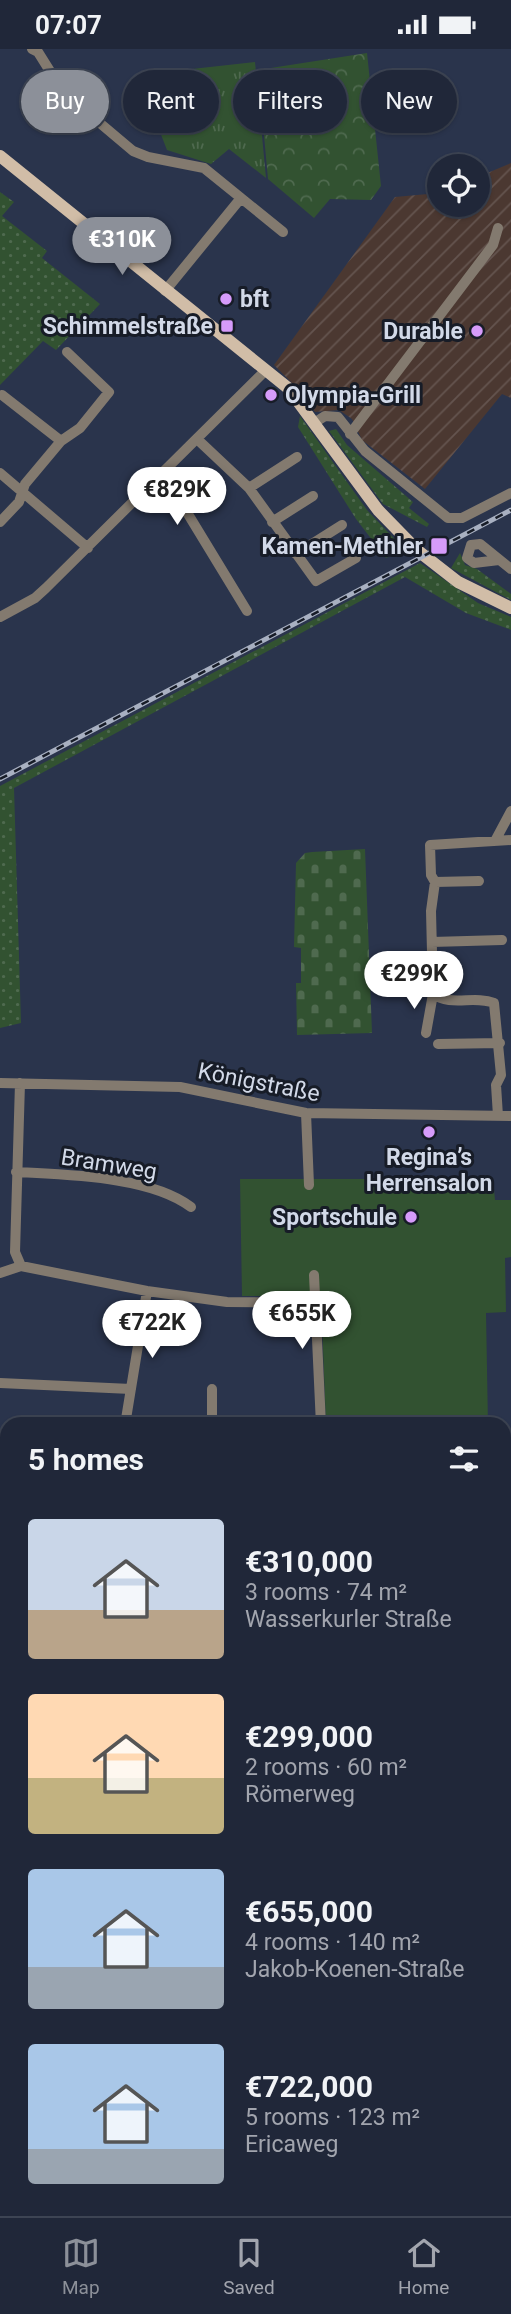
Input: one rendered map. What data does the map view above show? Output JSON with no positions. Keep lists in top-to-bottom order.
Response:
{
  "streets": {
    "street": ["Königstraße", "Bramweg"]
  },
  "places": {
    "other": [
      "bft",
      "Durable",
      "Olympia-Grill",
      "Regina’s Herrensalon",
      "Sportschule"
    ],
    "transit": ["Schimmelstraße", "Kamen-Methler"]
  },
  "page": {
    "status": "07:07",
    "chip": [
      "Buy",
      "Rent",
      "Filters",
      "New"
    ],
    "price": [
      "€310K",
      "€829K",
      "€299K",
      "€655K",
      "€722K"
    ],
    "heading": "5 homes",
    "list": [
      {
        "name": "€310,000",
        "note": "3 rooms · 74 m² · Wasserkurler Straße"
      },
      {
        "name": "€299,000",
        "note": "2 rooms · 60 m² · Römerweg"
      },
      {
        "name": "€655,000",
        "note": "4 rooms · 140 m² · Jakob-Koenen-Straße"
      },
      {
        "name": "€722,000",
        "note": "5 rooms · 123 m² · Ericaweg"
      }
    ],
    "tabs": ["Map", "Saved", "Home"]
  }
}
